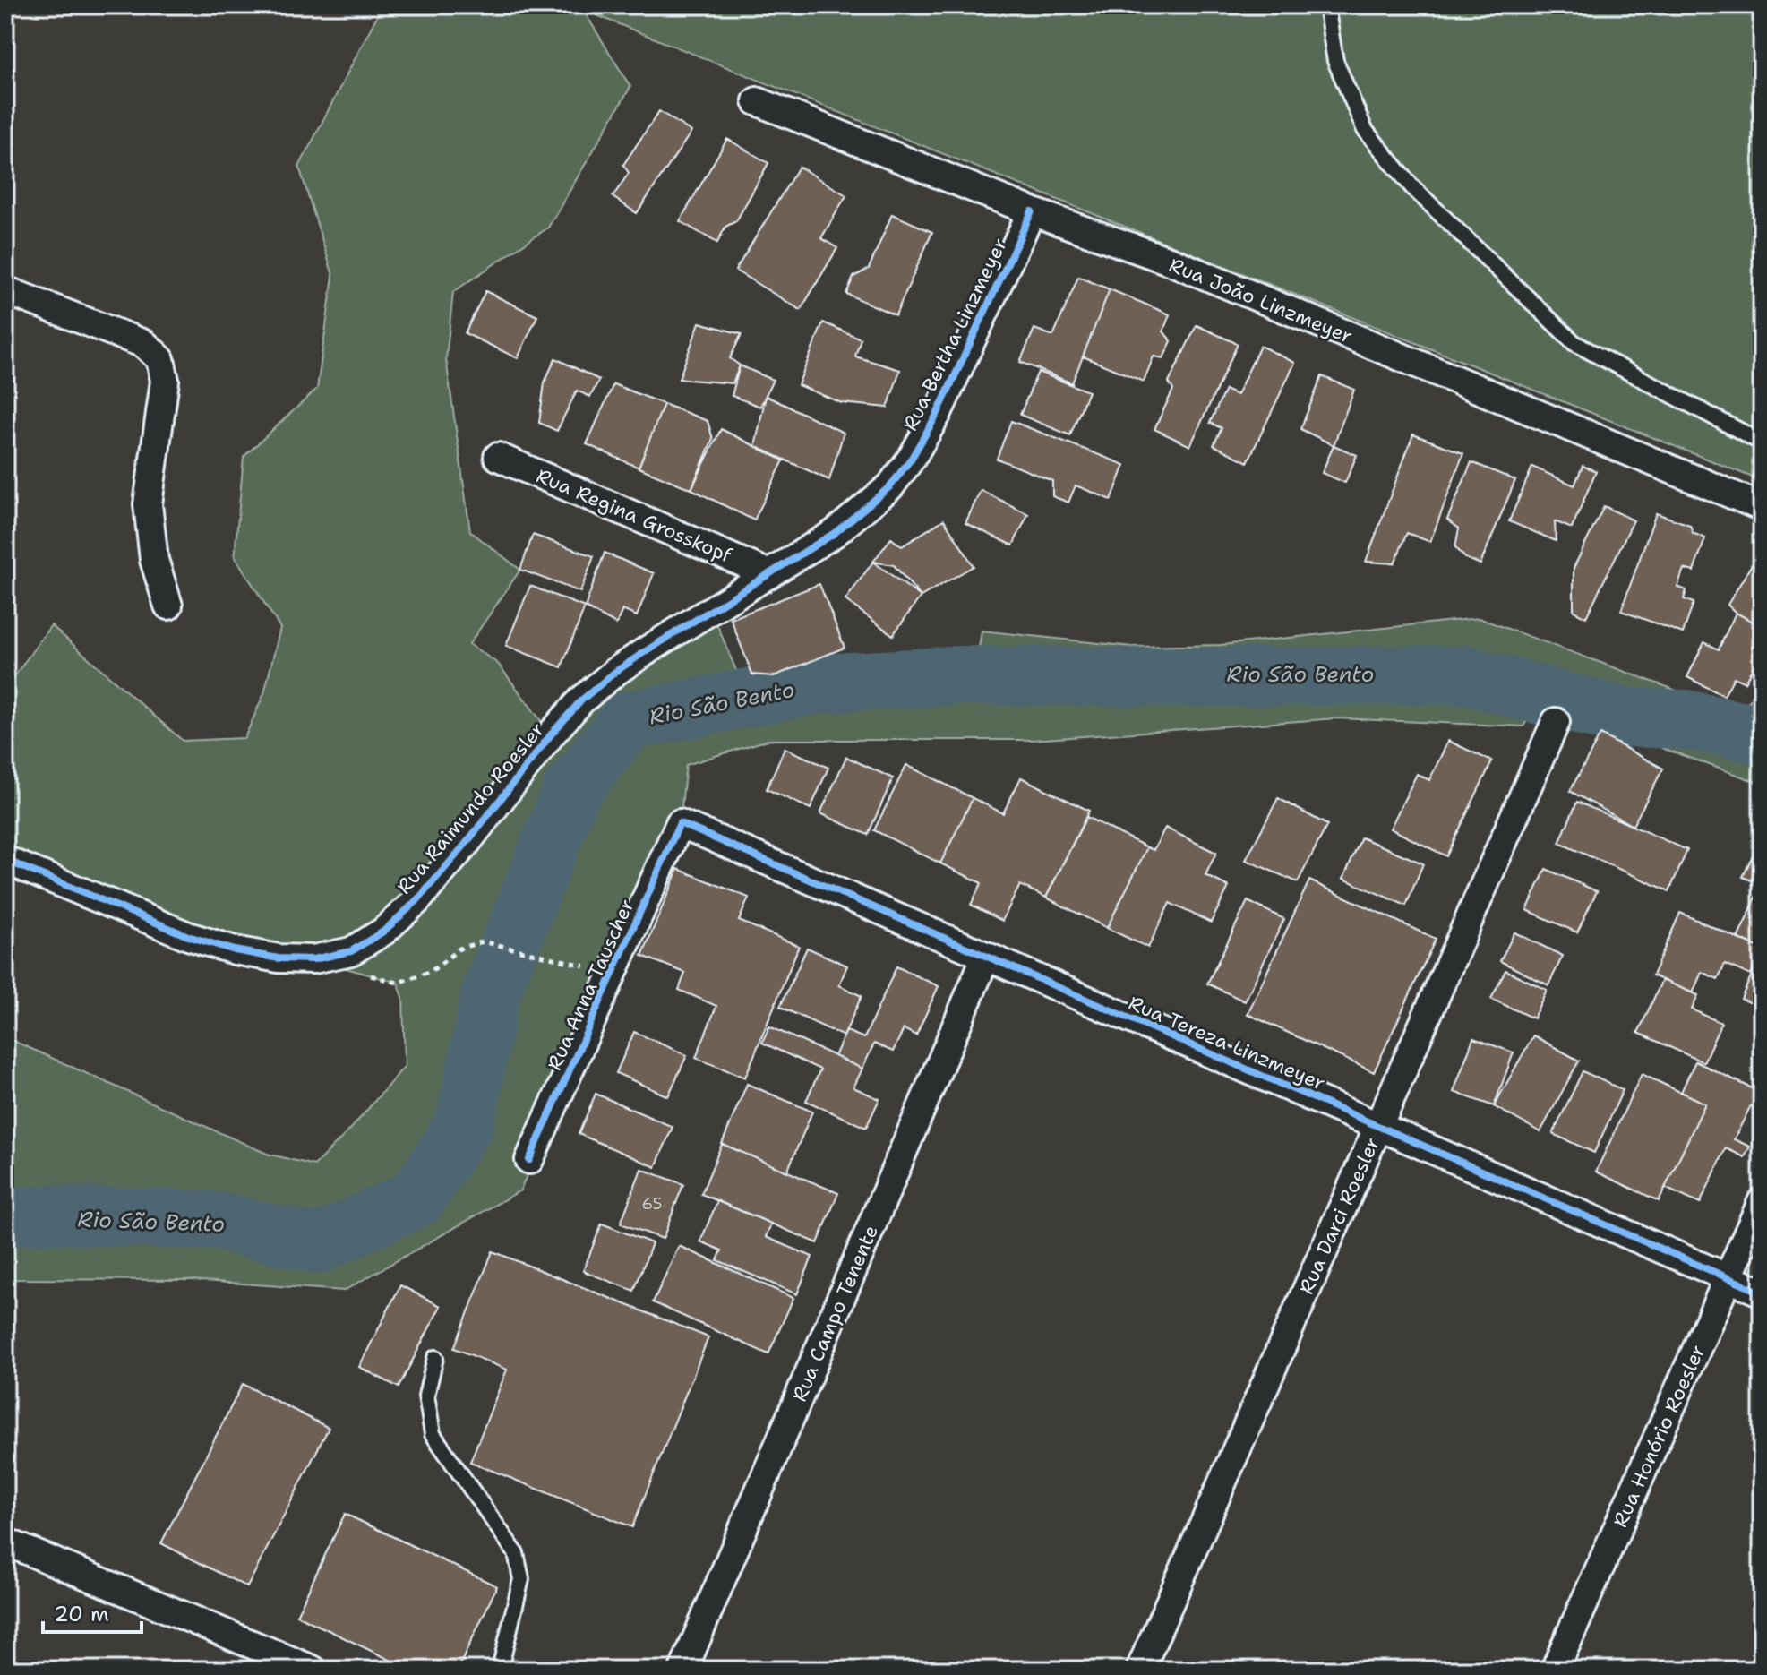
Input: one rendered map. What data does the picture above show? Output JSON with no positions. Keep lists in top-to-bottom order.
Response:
{
  "streets": {
    "street": [
      "Rua João Linzmeyer",
      "Rua Bertha Linzmeyer",
      "Rua Regina Grosskopf",
      "Rua Raimundo Roesler",
      "Rua Anna Tauscher",
      "Rua Tereza Linzmeyer",
      "Rua Darci Roesler",
      "Rua Campo Tenente",
      "Rua Honório Roesler"
    ]
  },
  "crossings": [
    ["Rua João Linzmeyer", "Rua Bertha Linzmeyer"],
    ["Rua Bertha Linzmeyer", "Rua Regina Grosskopf"],
    ["Rua Bertha Linzmeyer", "Rua Raimundo Roesler"],
    ["Rua Regina Grosskopf", "Rua Raimundo Roesler"],
    ["Rua Anna Tauscher", "Rua Tereza Linzmeyer"],
    ["Rua Tereza Linzmeyer", "Rua Darci Roesler"],
    ["Rua Tereza Linzmeyer", "Rua Campo Tenente"],
    ["Rua Tereza Linzmeyer", "Rua Honório Roesler"]
  ],
  "water": ["Rio São Bento"],
  "house_numbers": ["65"],
  "scale_bar": "20 m"
}
